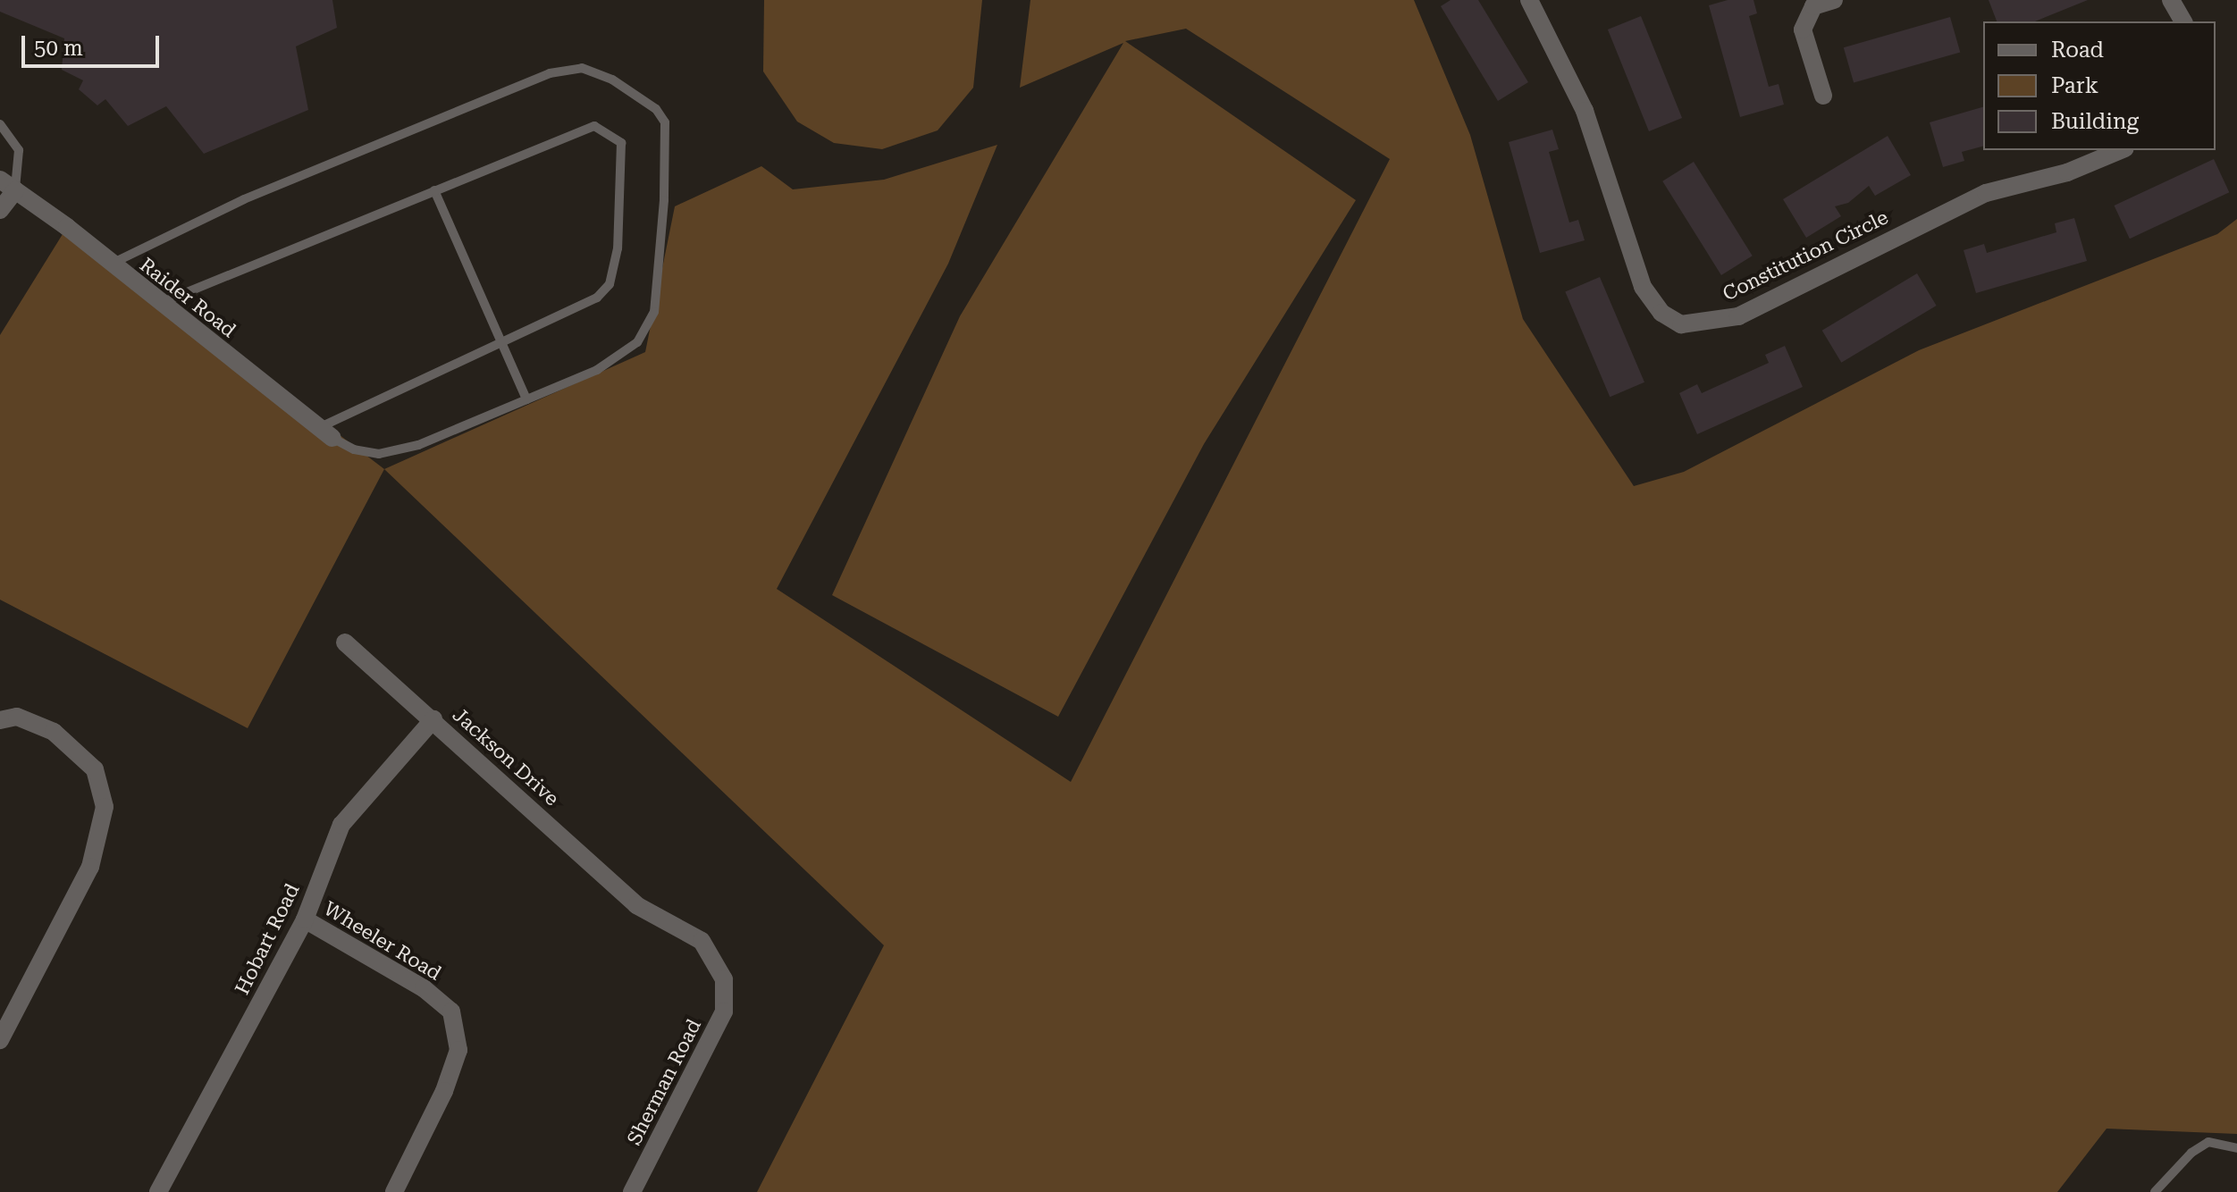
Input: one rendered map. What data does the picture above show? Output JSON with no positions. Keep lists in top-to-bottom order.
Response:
{
  "streets": {
    "street": [
      "Constitution Circle",
      "Raider Road",
      "Jackson Drive",
      "Hobart Road",
      "Wheeler Road",
      "Sherman Road"
    ]
  },
  "crossings": [
    ["Jackson Drive", "Hobart Road"],
    ["Jackson Drive", "Sherman Road"],
    ["Hobart Road", "Wheeler Road"]
  ],
  "legend": ["Road", "Park", "Building"],
  "scale_bar": "50 m"
}
